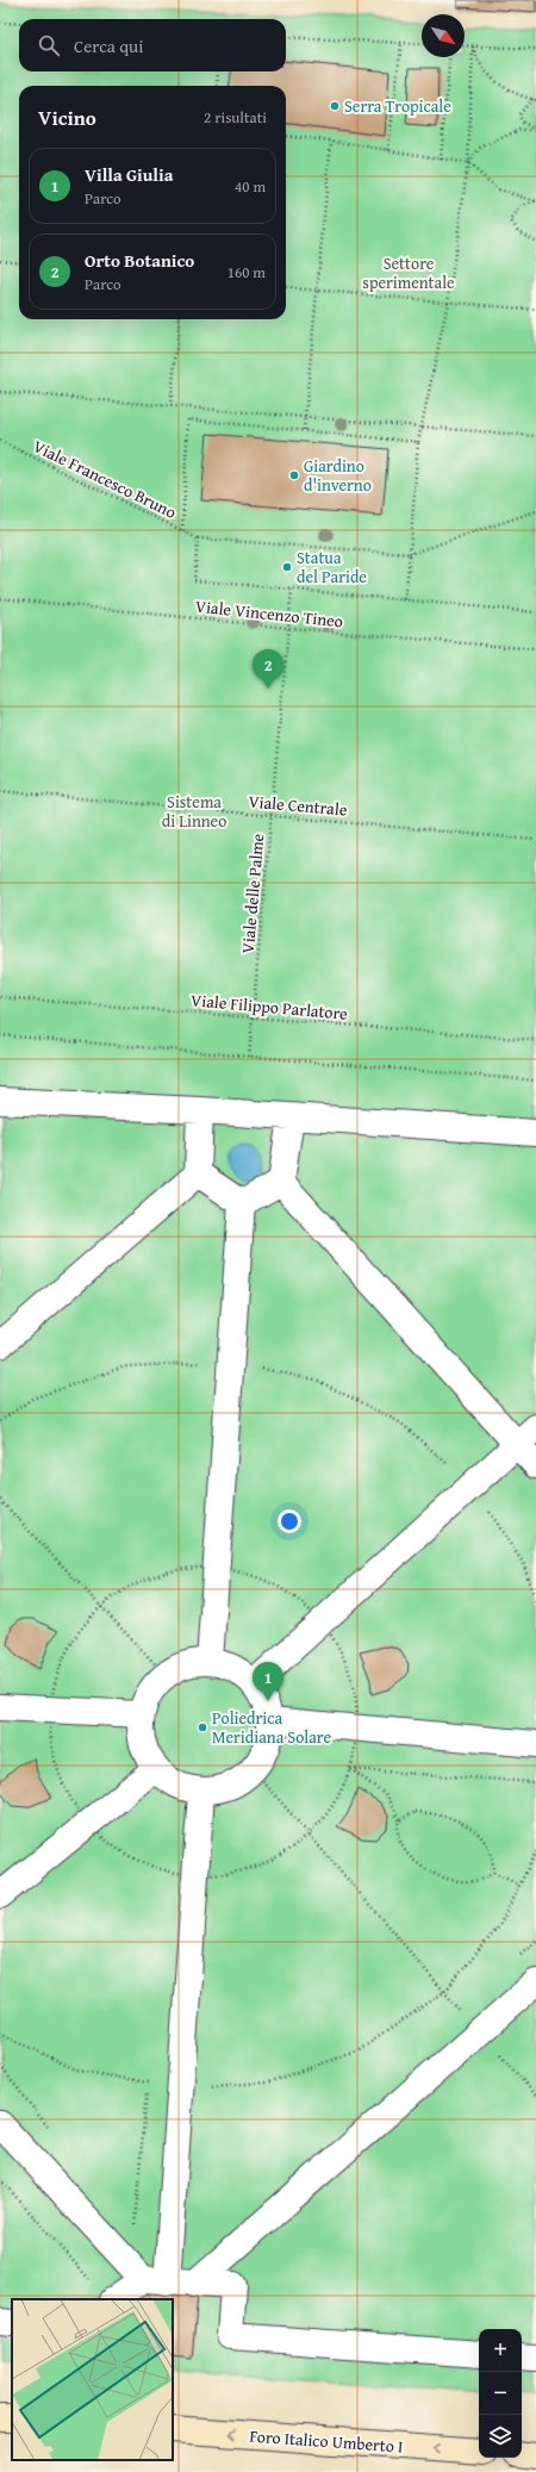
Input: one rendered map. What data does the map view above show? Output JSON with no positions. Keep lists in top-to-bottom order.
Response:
{
  "streets": {
    "main road": ["Foro Italico Umberto I"],
    "path": [
      "Viale Francesco Bruno",
      "Viale Vincenzo Tineo",
      "Viale Centrale",
      "Viale delle Palme",
      "Viale Filippo Parlatore"
    ]
  },
  "crossings": [
    ["Viale Vincenzo Tineo", "Viale delle Palme"],
    ["Viale Centrale", "Viale delle Palme"],
    ["Viale delle Palme", "Viale Filippo Parlatore"]
  ],
  "one_way": ["Foro Italico Umberto I"],
  "parks": ["Settore sperimentale", "Sistema di Linneo"],
  "places": [
    "Serra Tropicale",
    "Giardino d'inverno",
    "Statua del Paride",
    "Poliedrica Meridiana Solare"
  ],
  "north": "bottom right",
  "page": {
    "search": "Cerca qui",
    "heading": ["Vicino", "2 risultati"],
    "list": [
      {
        "mark": "1",
        "name": "Villa Giulia",
        "note": "Parco",
        "value": "40 m"
      },
      {
        "mark": "2",
        "name": "Orto Botanico",
        "note": "Parco",
        "value": "160 m"
      }
    ],
    "pins": ["2", "1"],
    "map_buttons": ["+", "−"]
  }
}
